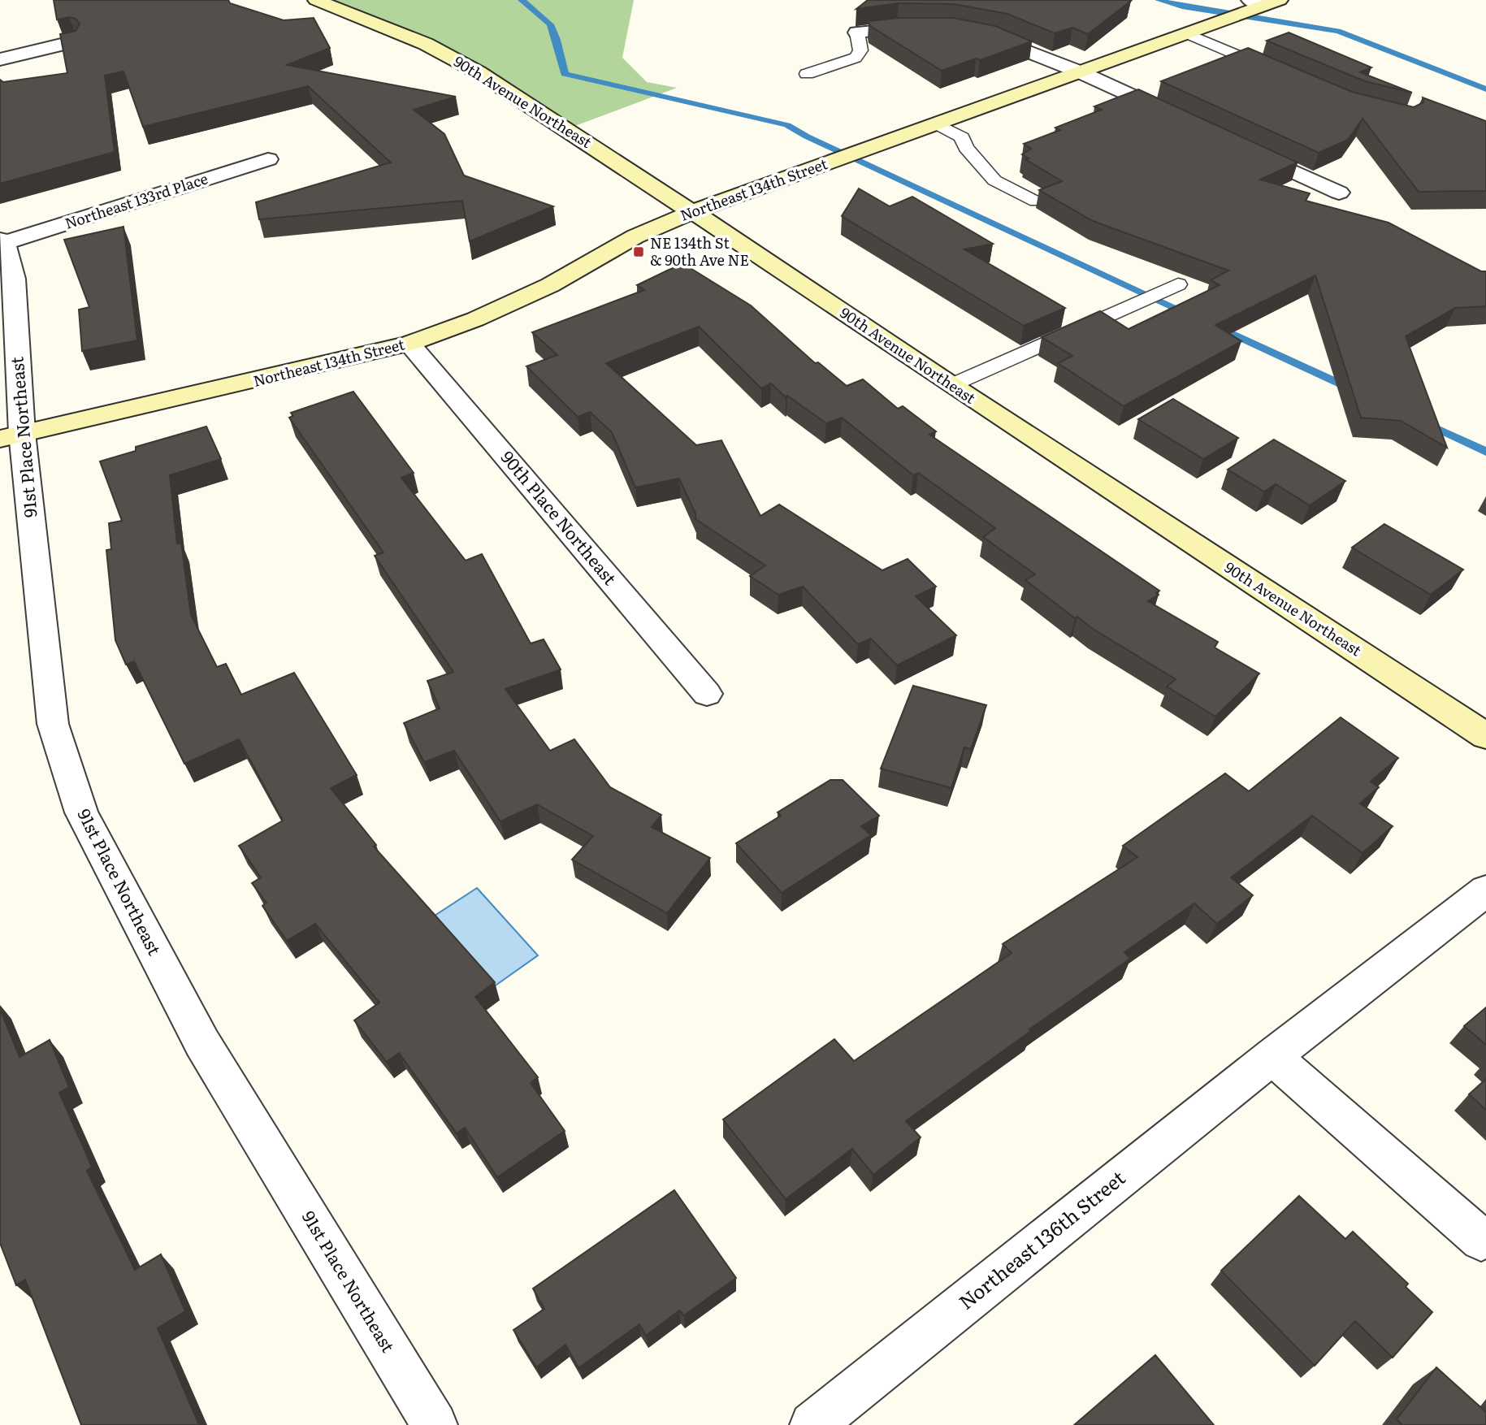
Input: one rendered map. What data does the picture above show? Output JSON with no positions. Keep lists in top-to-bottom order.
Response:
{
  "streets": {
    "street": [
      "90th Avenue Northeast",
      "Northeast 134th Street",
      "Northeast 133rd Place",
      "91st Place Northeast",
      "90th Place Northeast",
      "Northeast 136th Street"
    ]
  },
  "crossings": [
    ["90th Avenue Northeast", "Northeast 134th Street"],
    ["Northeast 134th Street", "91st Place Northeast"],
    ["Northeast 134th Street", "90th Place Northeast"],
    ["Northeast 133rd Place", "91st Place Northeast"]
  ],
  "places": {
    "transit": ["NE 134th St & 90th Ave NE"]
  }
}
